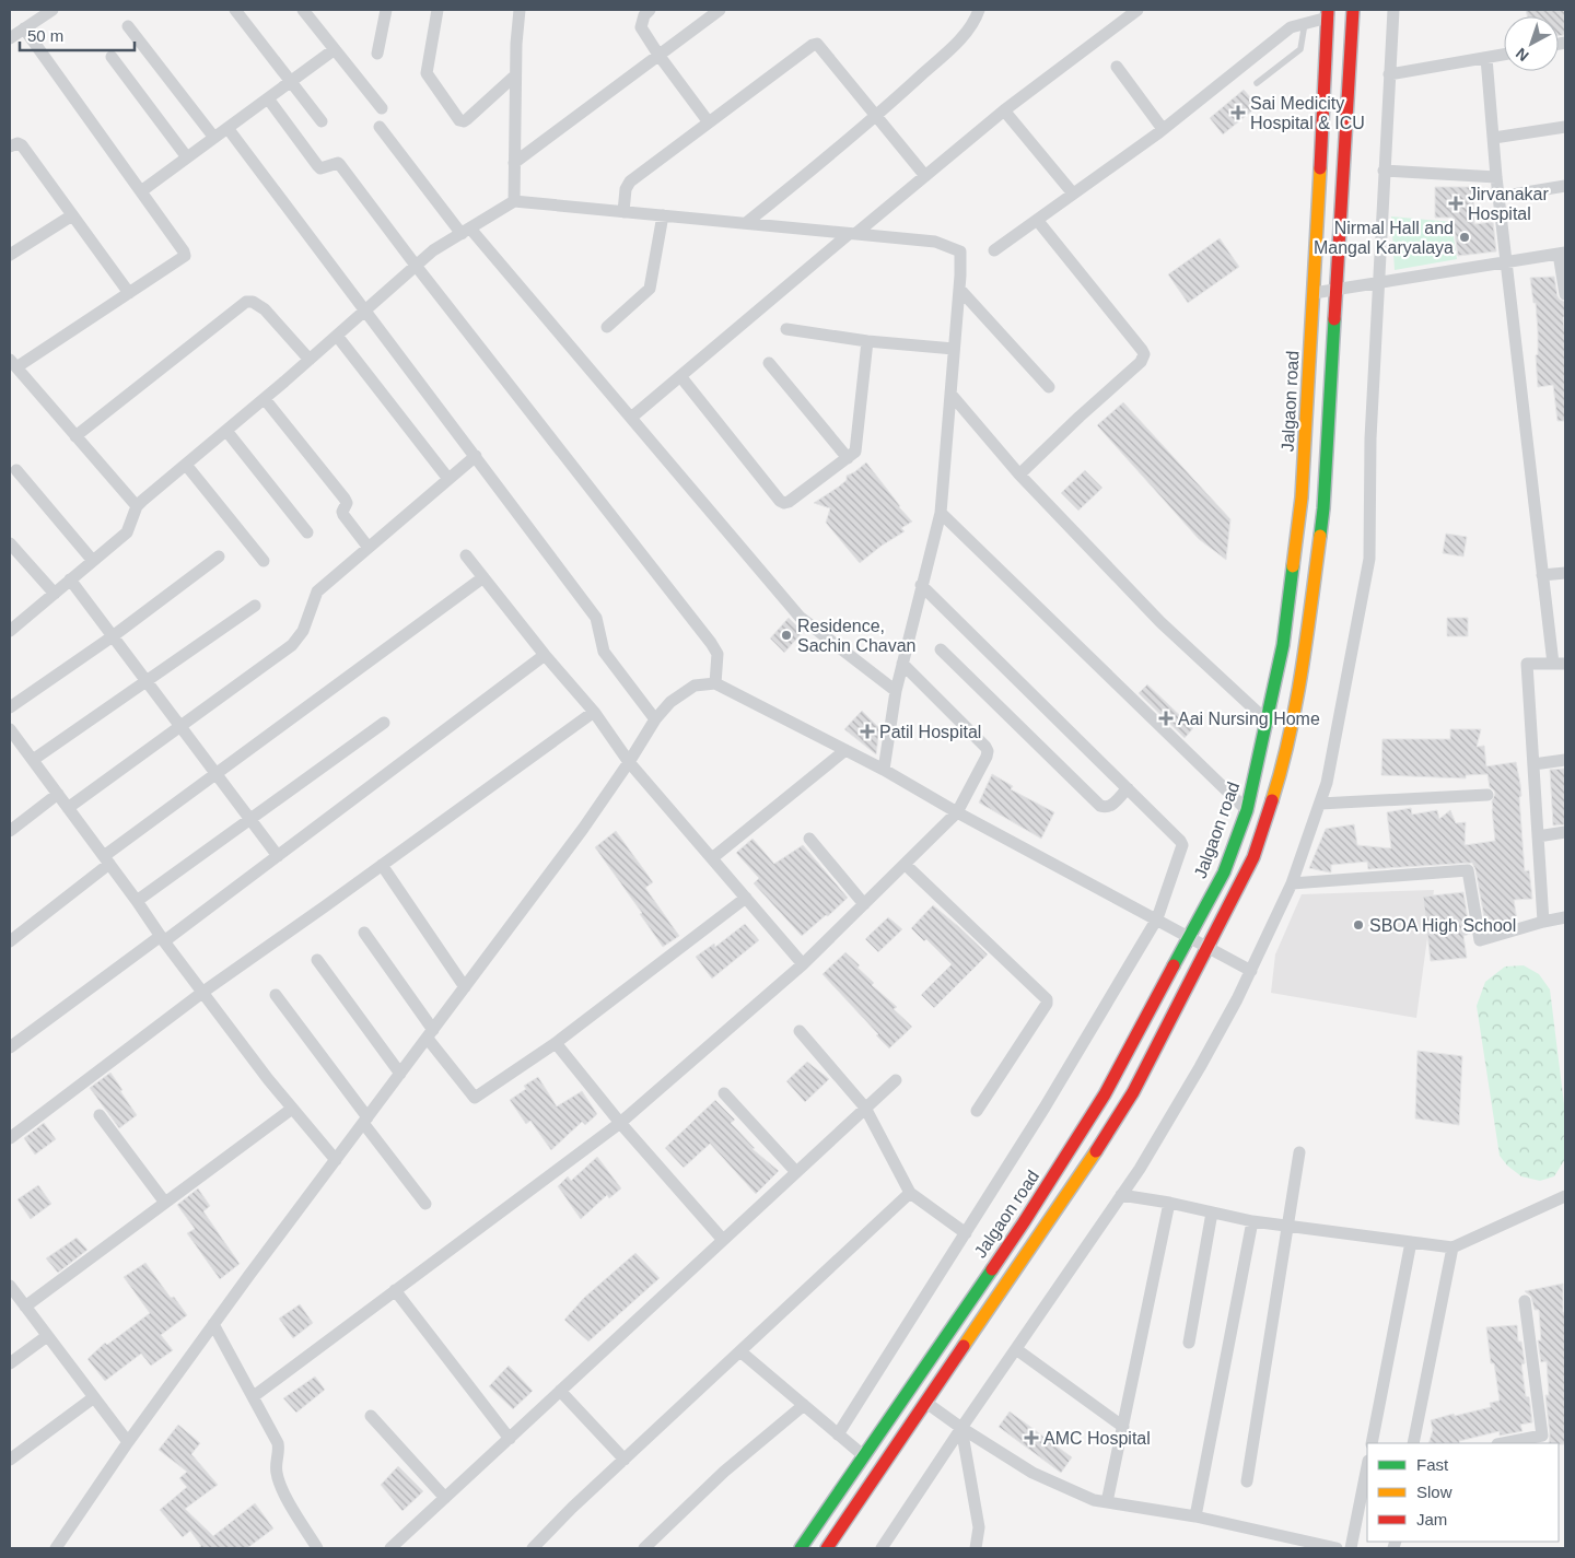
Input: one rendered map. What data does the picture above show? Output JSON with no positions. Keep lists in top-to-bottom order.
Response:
{
  "streets": {
    "highway": ["Jalgaon road"]
  },
  "places": {
    "health": [
      "Sai Medicity Hospital & ICU",
      "Jirvanakar Hospital",
      "Aai Nursing Home",
      "Patil Hospital",
      "AMC Hospital"
    ],
    "other": ["Nirmal Hall and Mangal Karyalaya", "Residence, Sachin Chavan", "SBOA High School"]
  },
  "legend": ["Fast", "Slow", "Jam"],
  "scale_bar": "50 m",
  "north": "bottom left"
}
